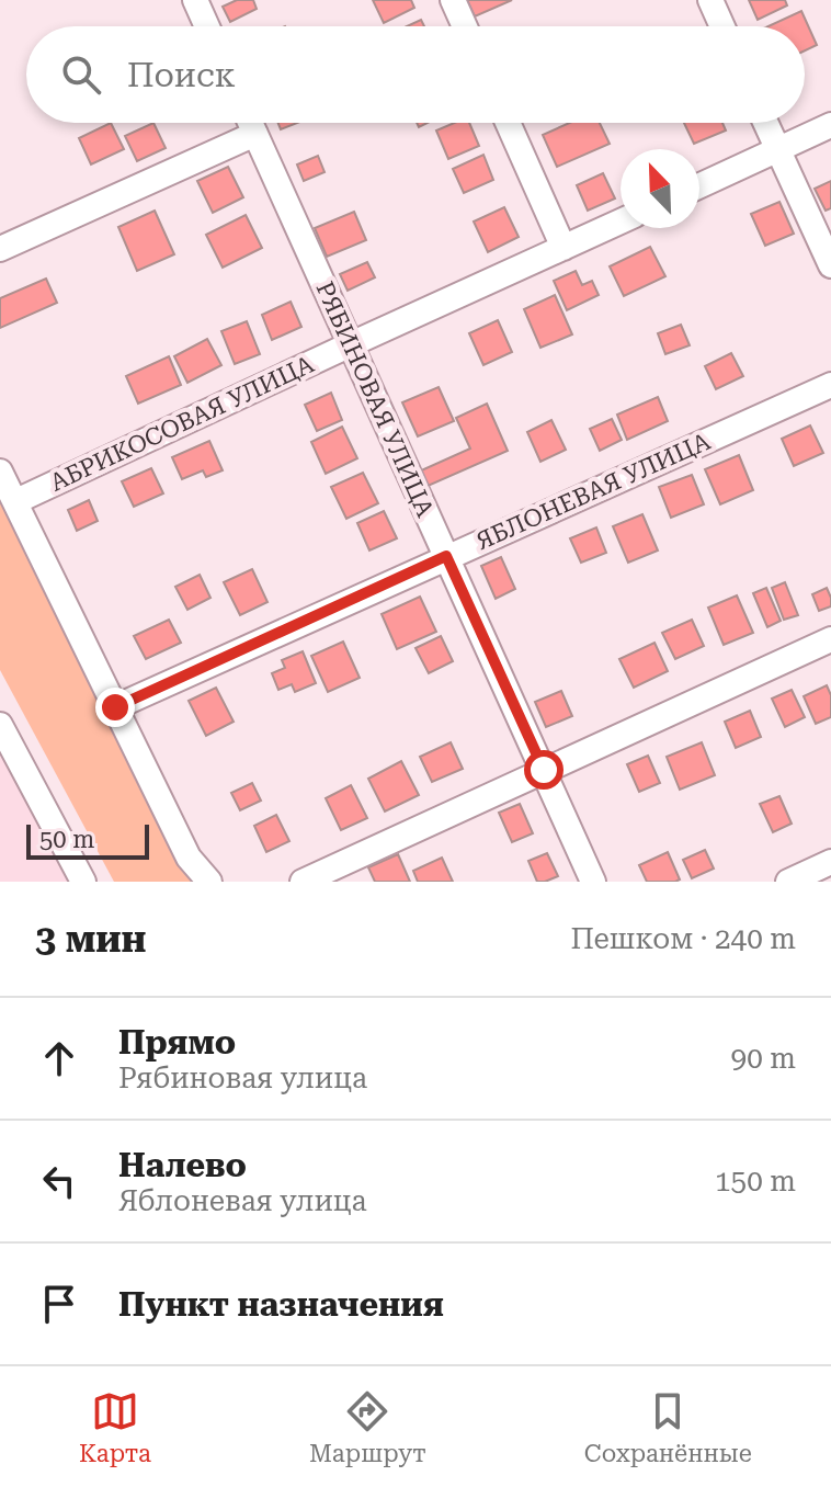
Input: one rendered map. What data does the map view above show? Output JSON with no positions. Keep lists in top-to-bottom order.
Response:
{
  "streets": {
    "street": ["РЯБИНОВАЯ УЛИЦА", "АБРИКОСОВАЯ УЛИЦА", "ЯБЛОНЕВАЯ УЛИЦА"]
  },
  "crossings": [
    ["РЯБИНОВАЯ УЛИЦА", "АБРИКОСОВАЯ УЛИЦА"],
    ["РЯБИНОВАЯ УЛИЦА", "ЯБЛОНЕВАЯ УЛИЦА"]
  ],
  "scale_bar": "50 m",
  "north": "top left",
  "page": {
    "search": "Поиск",
    "scale": "50 m",
    "heading": ["3 мин", "Пешком · 240 m"],
    "list": [
      ["Прямо", "Рябиновая улица", "90 m"],
      ["Налево", "Яблоневая улица", "150 m"],
      "Пункт назначения"
    ],
    "nav": ["Карта", "Маршрут", "Сохранённые"]
  }
}
